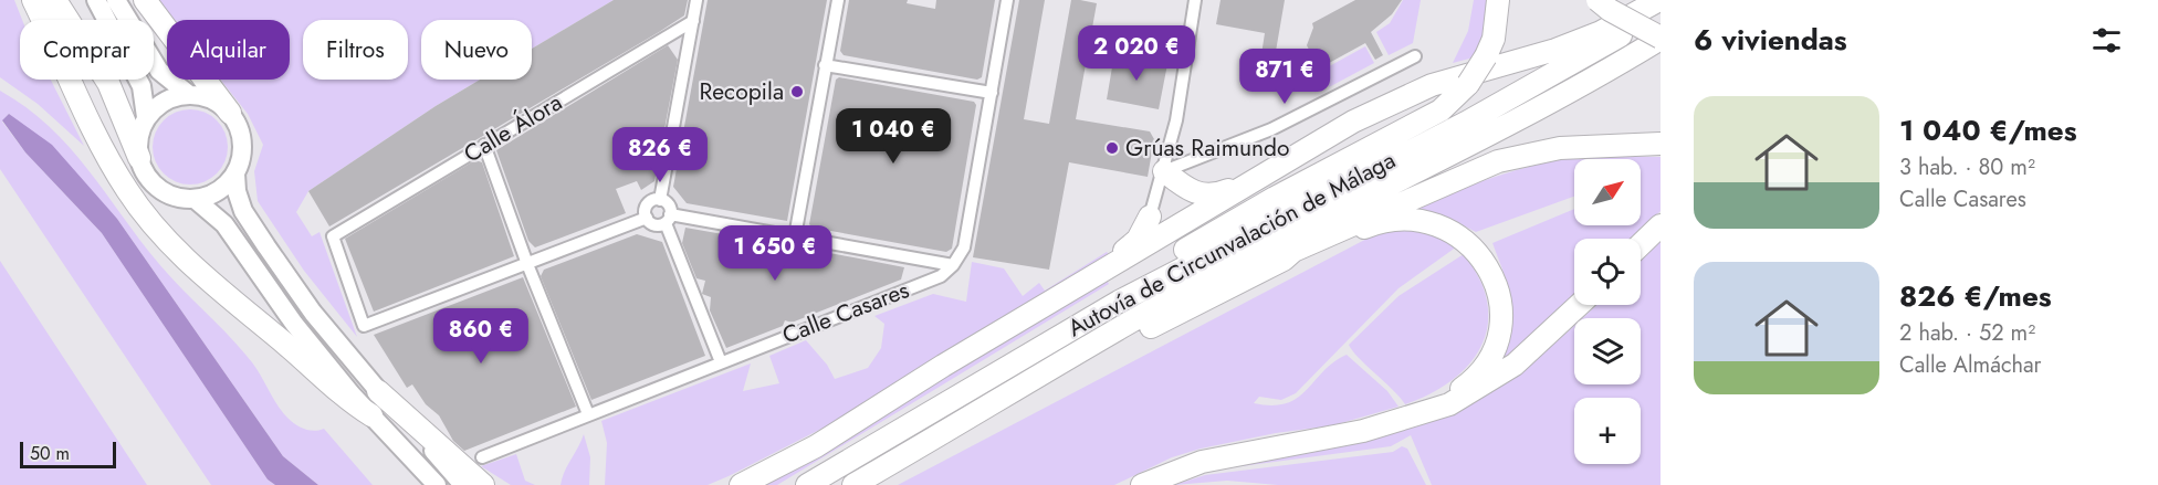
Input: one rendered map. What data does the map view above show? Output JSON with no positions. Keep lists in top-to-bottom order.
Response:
{
  "streets": {
    "highway": ["Autovía de Circunvalación de Málaga"],
    "street": ["Calle Álora", "Calle Casares"]
  },
  "places": ["Recopila", "Grúas Raimundo"],
  "scale_bar": "50 m",
  "north": "top right",
  "page": {
    "heading": "6 viviendas",
    "chip": [
      "Comprar",
      "Alquilar",
      "Filtros",
      "Nuevo"
    ],
    "price": [
      "2 020 €",
      "871 €",
      "1 040 €",
      "826 €",
      "1 650 €",
      "860 €"
    ],
    "list": [
      {
        "name": "1 040 €/mes",
        "note": "3 hab. · 80 m² · Calle Casares"
      },
      {
        "name": "826 €/mes",
        "note": "2 hab. · 52 m² · Calle Almáchar"
      }
    ],
    "map_buttons": "+",
    "scale": "50 m"
  }
}
